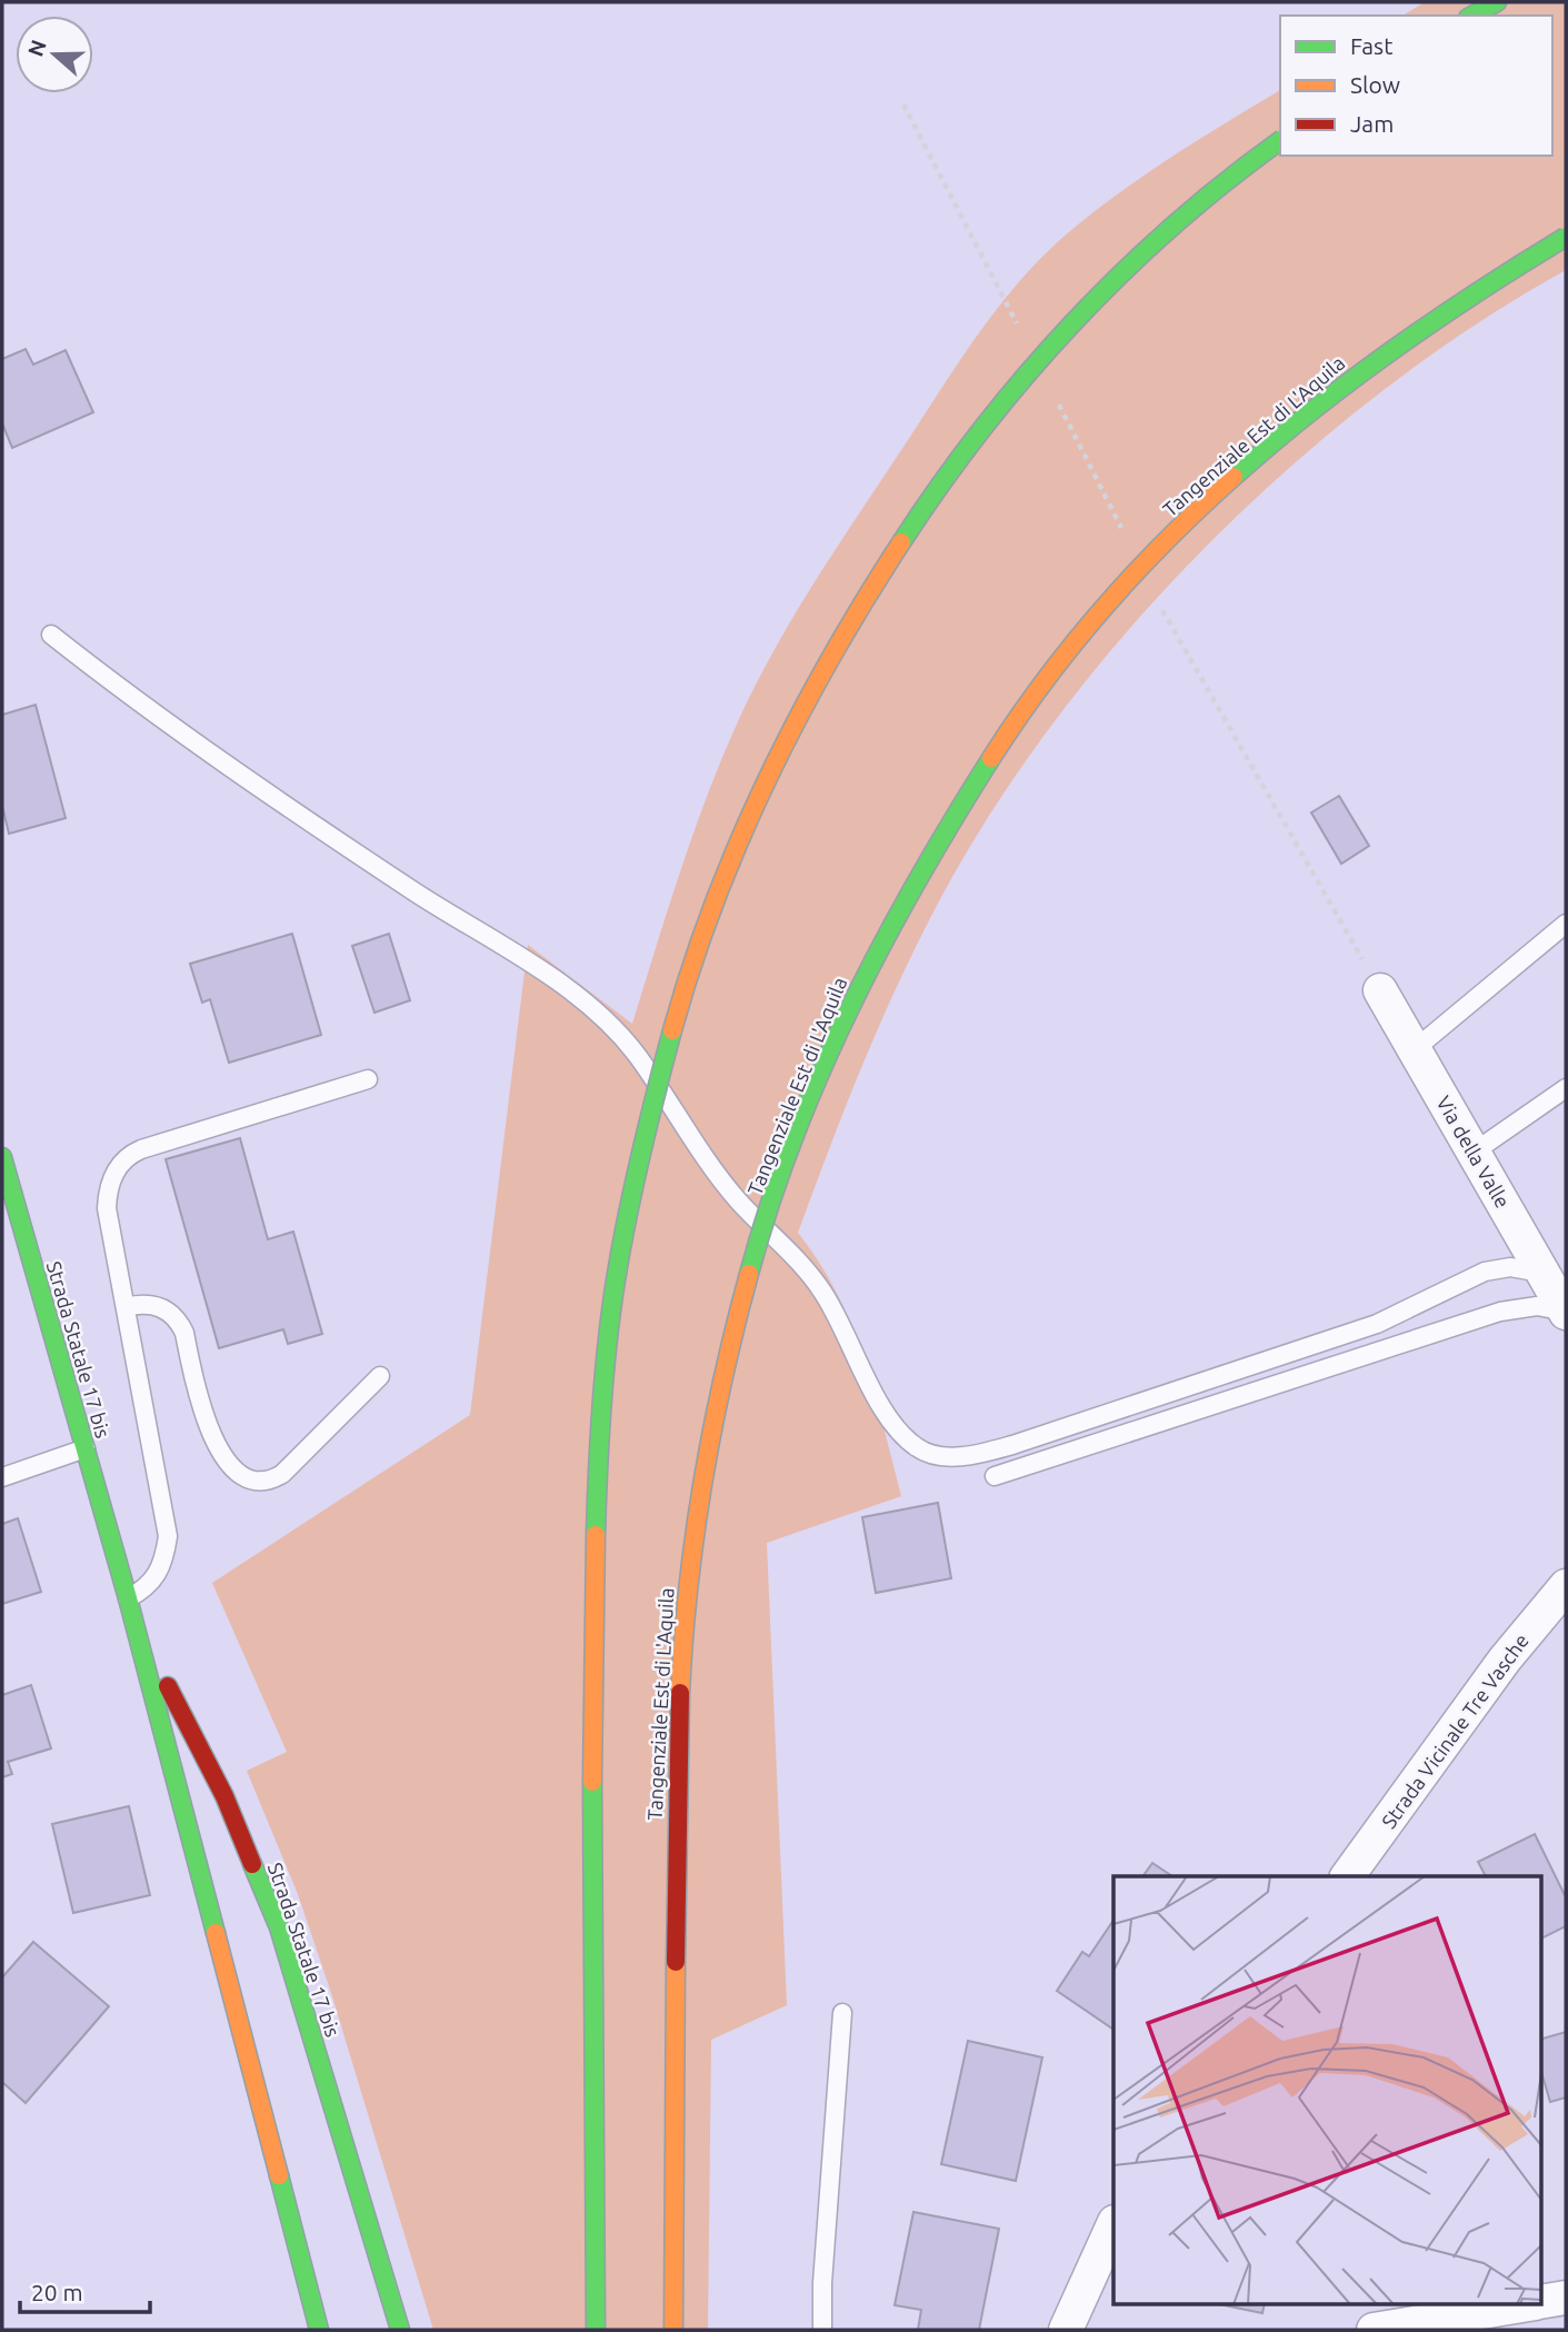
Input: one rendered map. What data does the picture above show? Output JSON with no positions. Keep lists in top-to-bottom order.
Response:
{
  "streets": {
    "main road": ["Tangenziale Est di L'Aquila", "Strada Statale 17 bis"],
    "street": ["Via della Valle", "Strada Vicinale Tre Vasche"]
  },
  "legend": ["Fast", "Slow", "Jam"],
  "scale_bar": "20 m",
  "north": "left"
}
